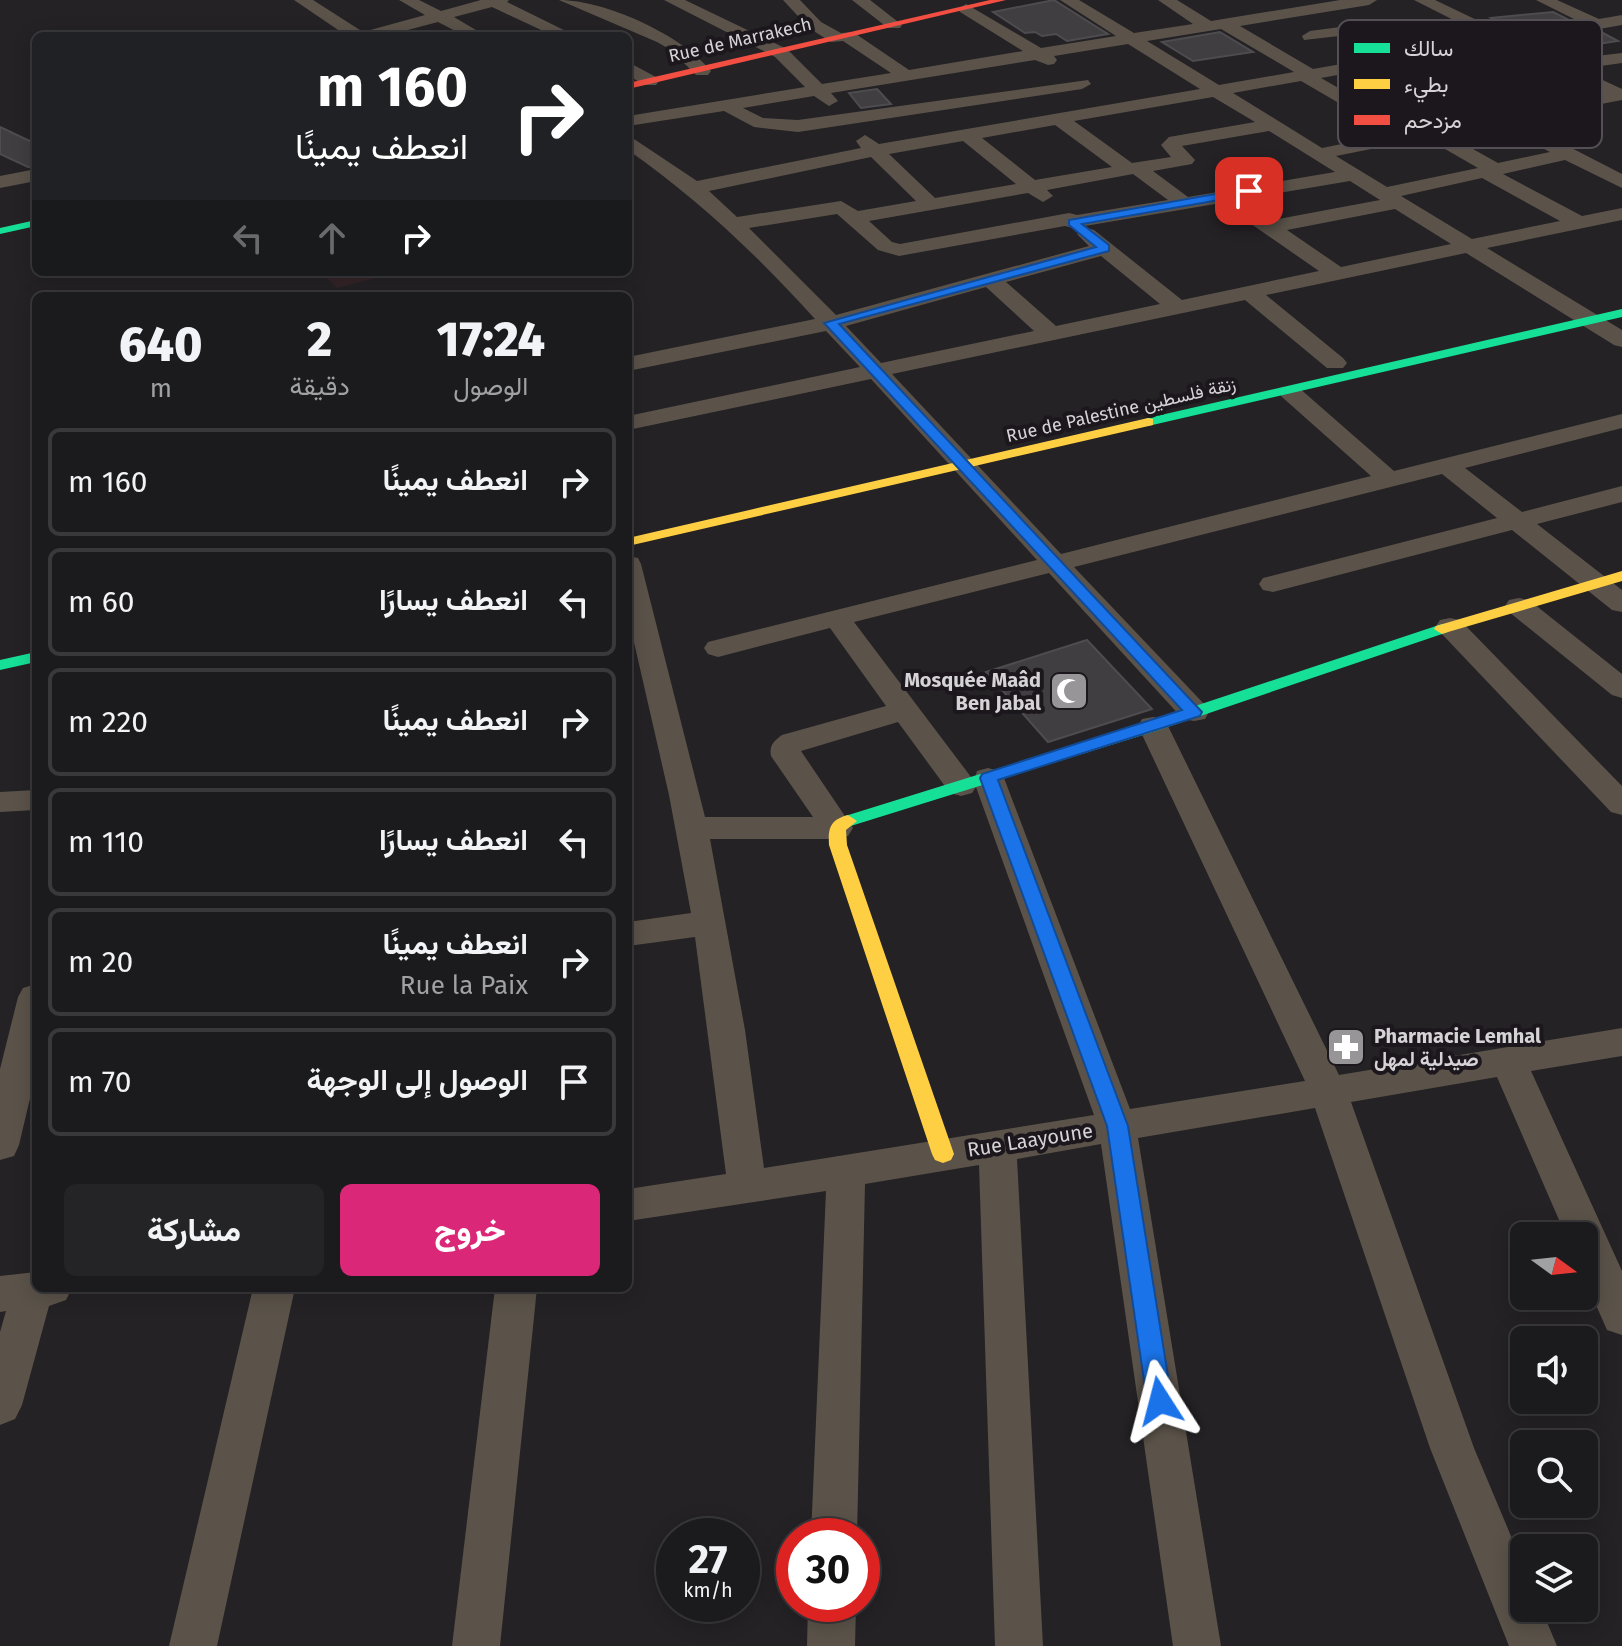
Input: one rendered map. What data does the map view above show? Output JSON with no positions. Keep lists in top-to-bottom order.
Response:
{
  "streets": {
    "main road": ["Rue de Marrakech", "Rue de Palestine زنقة فلسطين"],
    "street": ["Rue Laayoune"]
  },
  "places": {
    "mosque": ["Mosquée Maâd Ben Jabal"],
    "pharmacy": ["Pharmacie Lemhal صيدلية لمهل"]
  },
  "legend": ["سالك", "بطيء", "مزدحم"],
  "north": "right",
  "page": {
    "turn": ["160 m", "انعطف يمينًا"],
    "eta": [
      "17:24",
      "الوصول",
      "2",
      "دقيقة",
      "640",
      "m"
    ],
    "list": [
      {
        "name": "انعطف يمينًا",
        "value": "160 m"
      },
      {
        "name": "انعطف يسارًا",
        "value": "60 m"
      },
      {
        "name": "انعطف يمينًا",
        "value": "220 m"
      },
      {
        "name": "انعطف يسارًا",
        "value": "110 m"
      },
      {
        "name": "انعطف يمينًا",
        "note": "Rue la Paix",
        "value": "20 m"
      },
      {
        "name": "الوصول إلى الوجهة",
        "value": "70 m"
      }
    ],
    "buttons": ["خروج", "مشاركة"],
    "speed": "27 km/h",
    "limit": "30"
  }
}
